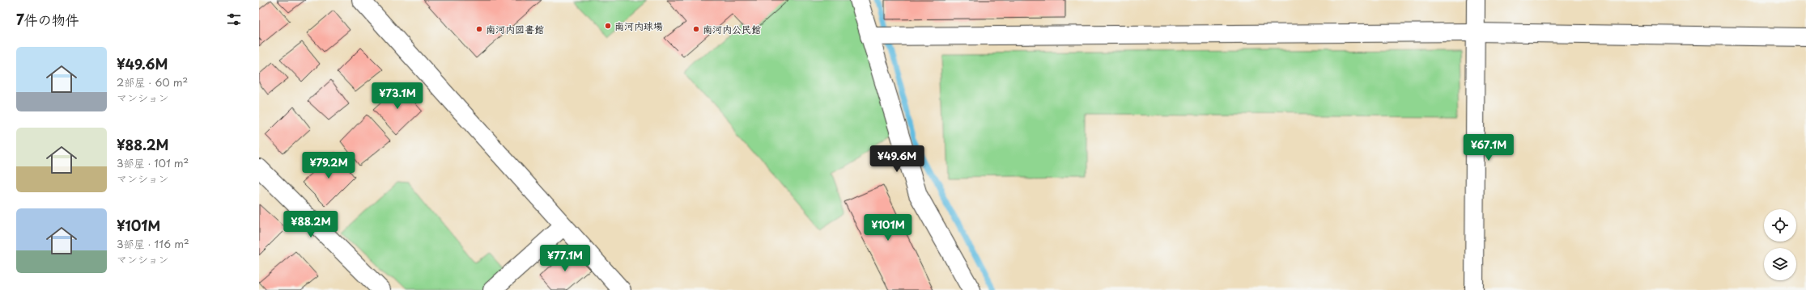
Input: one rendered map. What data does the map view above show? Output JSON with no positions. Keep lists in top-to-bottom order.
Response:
{
  "places": ["南河内球場", "南河内図書館", "南河内公民館"],
  "page": {
    "heading": "7件の物件",
    "list": [
      {
        "name": "¥49.6M",
        "note": "2部屋 · 60 m² · マンション"
      },
      {
        "name": "¥88.2M",
        "note": "3部屋 · 101 m² · マンション"
      },
      {
        "name": "¥101M",
        "note": "3部屋 · 116 m² · マンション"
      }
    ],
    "price": [
      "¥73.1M",
      "¥67.1M",
      "¥49.6M",
      "¥79.2M",
      "¥88.2M",
      "¥101M",
      "¥77.1M"
    ]
  }
}
